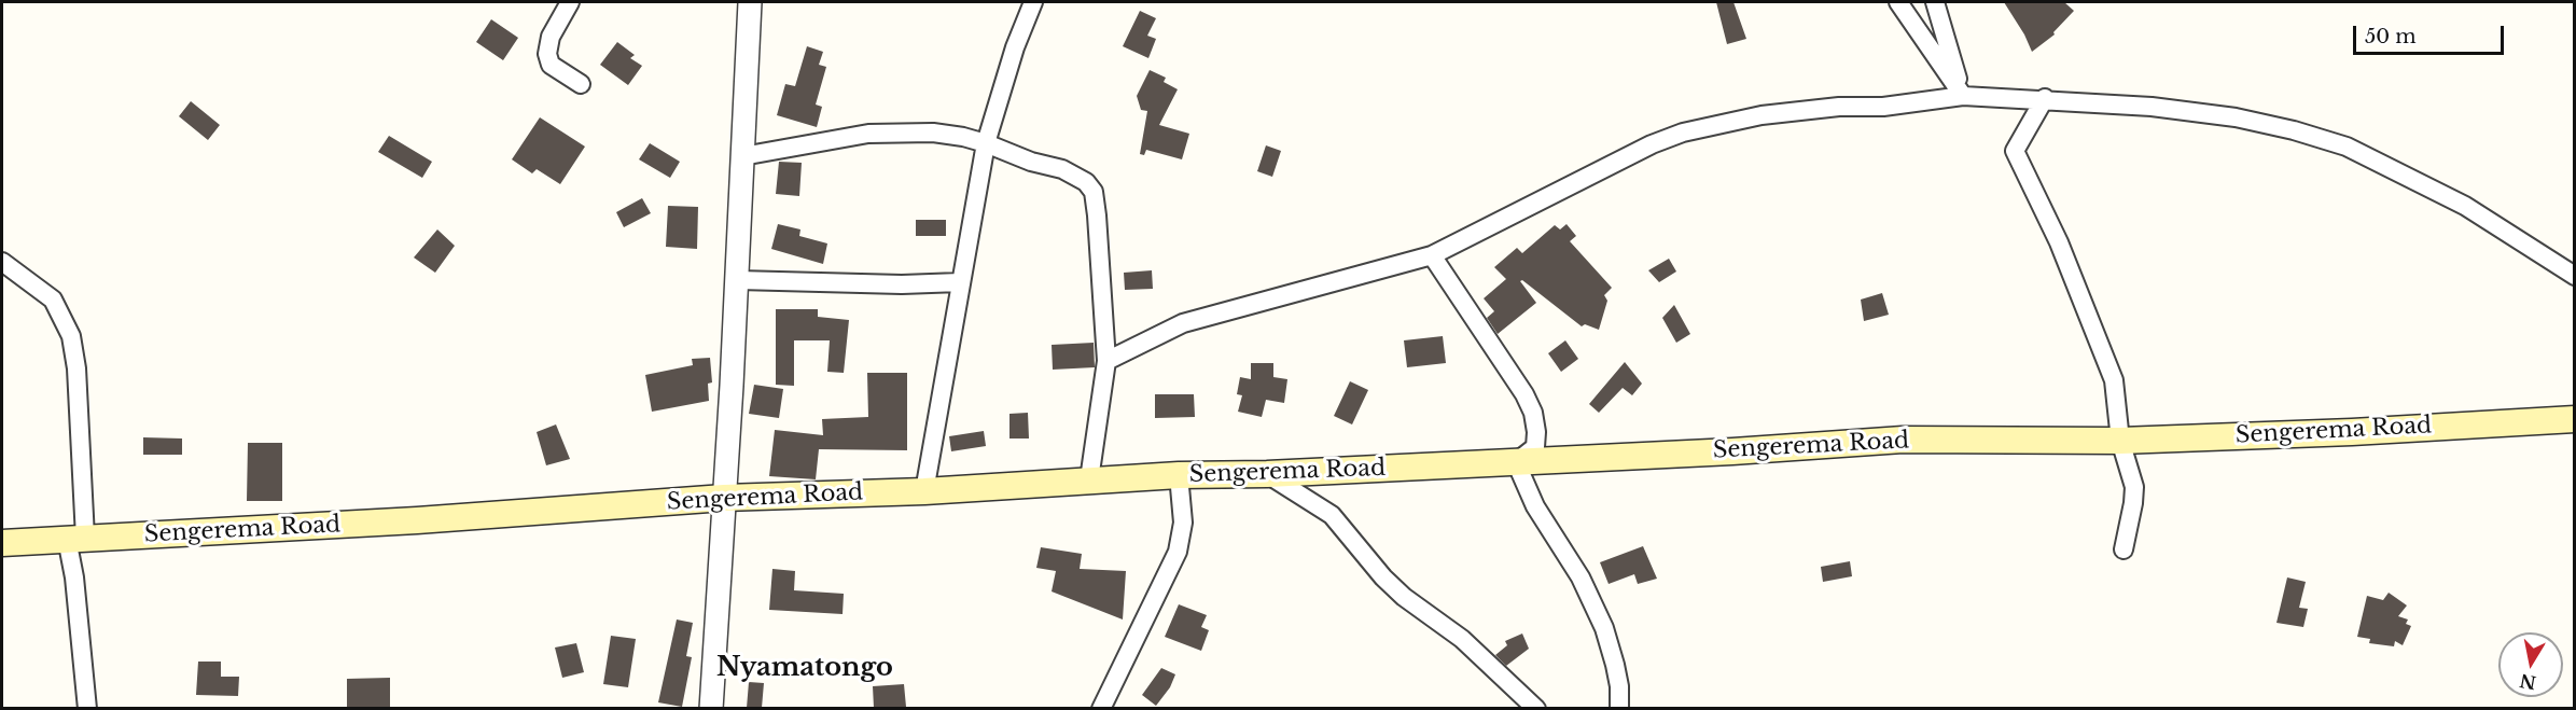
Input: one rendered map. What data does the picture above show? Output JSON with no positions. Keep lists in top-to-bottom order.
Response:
{
  "streets": {
    "main road": ["Sengerema Road"]
  },
  "districts": ["Nyamatongo"],
  "scale_bar": "50 m",
  "north": "bottom"
}
